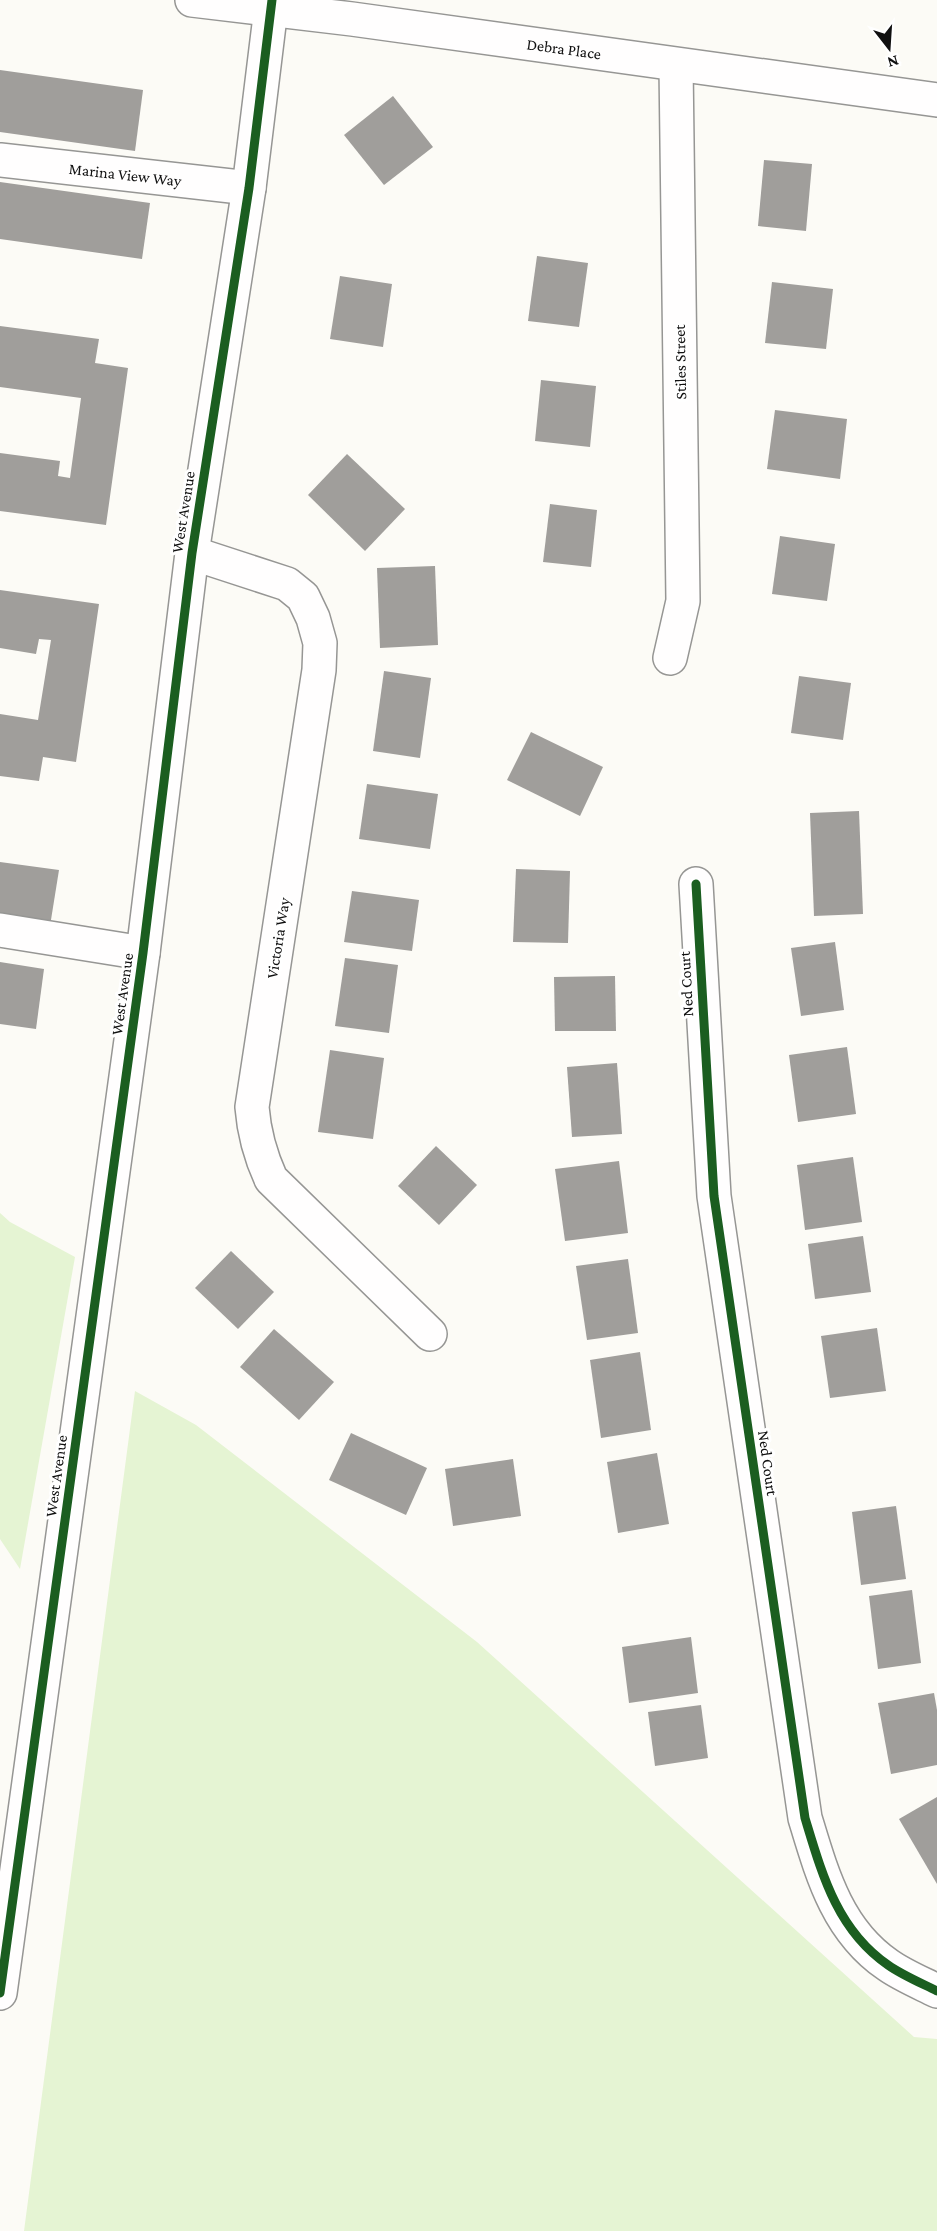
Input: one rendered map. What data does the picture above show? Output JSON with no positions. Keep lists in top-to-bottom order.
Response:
{
  "streets": {
    "street": [
      "Debra Place",
      "Marina View Way",
      "Stiles Street",
      "West Avenue",
      "Victoria Way",
      "Ned Court"
    ]
  },
  "crossings": [
    ["Debra Place", "Stiles Street"],
    ["Debra Place", "West Avenue"],
    ["Marina View Way", "West Avenue"],
    ["West Avenue", "Victoria Way"]
  ],
  "north": "bottom"
}
